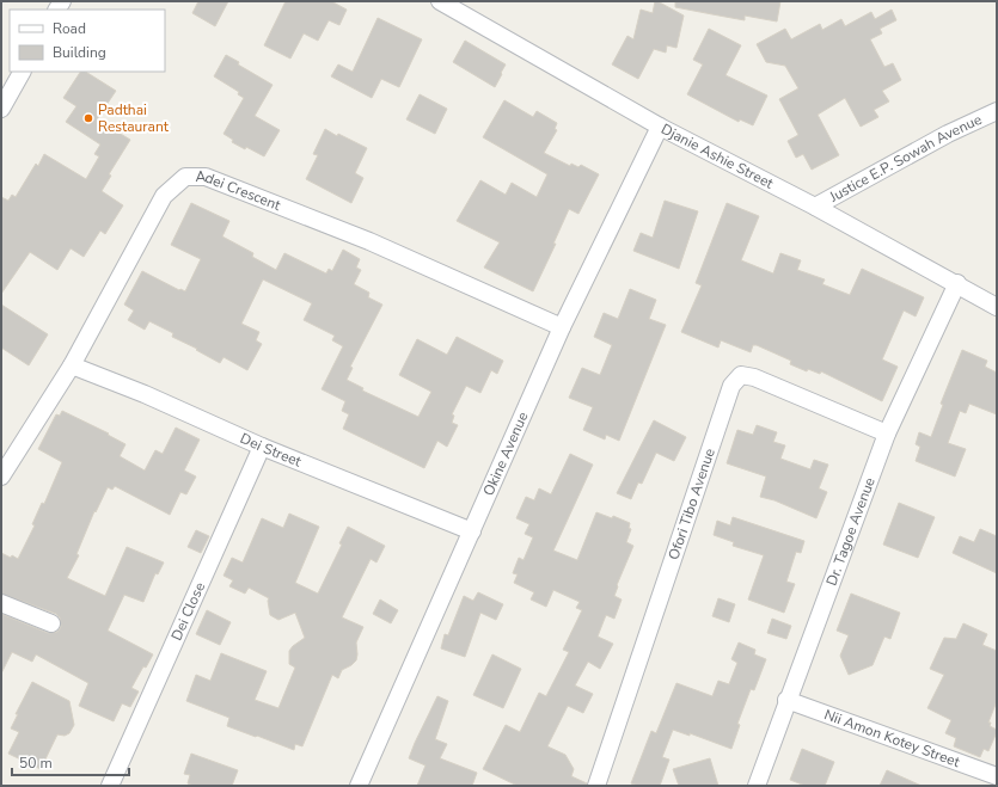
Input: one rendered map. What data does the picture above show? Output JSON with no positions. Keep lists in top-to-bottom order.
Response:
{
  "streets": {
    "street": [
      "Djanie Ashie Street",
      "Justice E.P. Sowah Avenue",
      "Adei Crescent",
      "Dei Street",
      "Okine Avenue",
      "Ofori Tibo Avenue",
      "Dr. Tagoe Avenue",
      "Dei Close",
      "Nii Amon Kotey Street"
    ]
  },
  "crossings": [
    ["Djanie Ashie Street", "Justice E.P. Sowah Avenue"],
    ["Djanie Ashie Street", "Okine Avenue"],
    ["Djanie Ashie Street", "Dr. Tagoe Avenue"],
    ["Adei Crescent", "Dei Street"],
    ["Adei Crescent", "Okine Avenue"],
    ["Dei Street", "Okine Avenue"],
    ["Dei Street", "Dei Close"],
    ["Ofori Tibo Avenue", "Dr. Tagoe Avenue"],
    ["Dr. Tagoe Avenue", "Nii Amon Kotey Street"]
  ],
  "places": ["Padthai Restaurant"],
  "legend": ["Road", "Building"],
  "scale_bar": "50 m"
}
